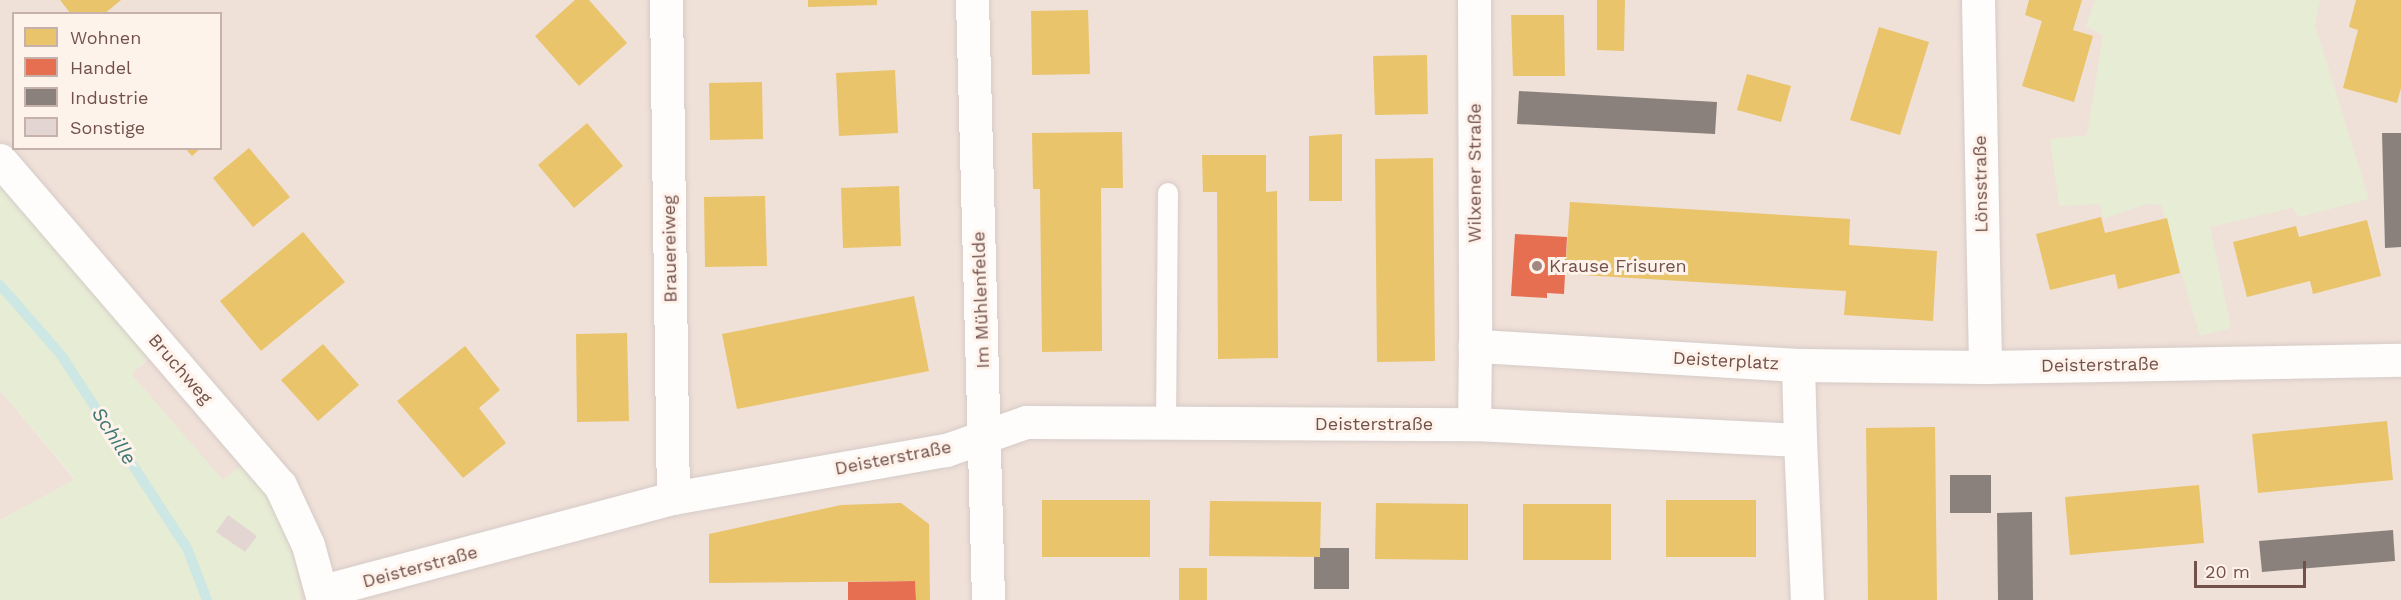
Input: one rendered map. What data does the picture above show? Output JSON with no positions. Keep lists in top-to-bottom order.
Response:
{
  "streets": {
    "street": [
      "Wilxener Straße",
      "Lönsstraße",
      "Brauereiweg",
      "Im Mühlenfelde",
      "Deisterplatz",
      "Deisterstraße",
      "Bruchweg"
    ]
  },
  "crossings": [
    ["Wilxener Straße", "Deisterplatz"],
    ["Lönsstraße", "Deisterstraße"],
    ["Brauereiweg", "Deisterstraße"],
    ["Im Mühlenfelde", "Deisterstraße"],
    ["Deisterplatz", "Deisterstraße"],
    ["Deisterstraße", "Bruchweg"]
  ],
  "water": ["Schille"],
  "places": ["Krause Frisuren"],
  "legend": [
    "Wohnen",
    "Handel",
    "Industrie",
    "Sonstige"
  ],
  "scale_bar": "20 m"
}
